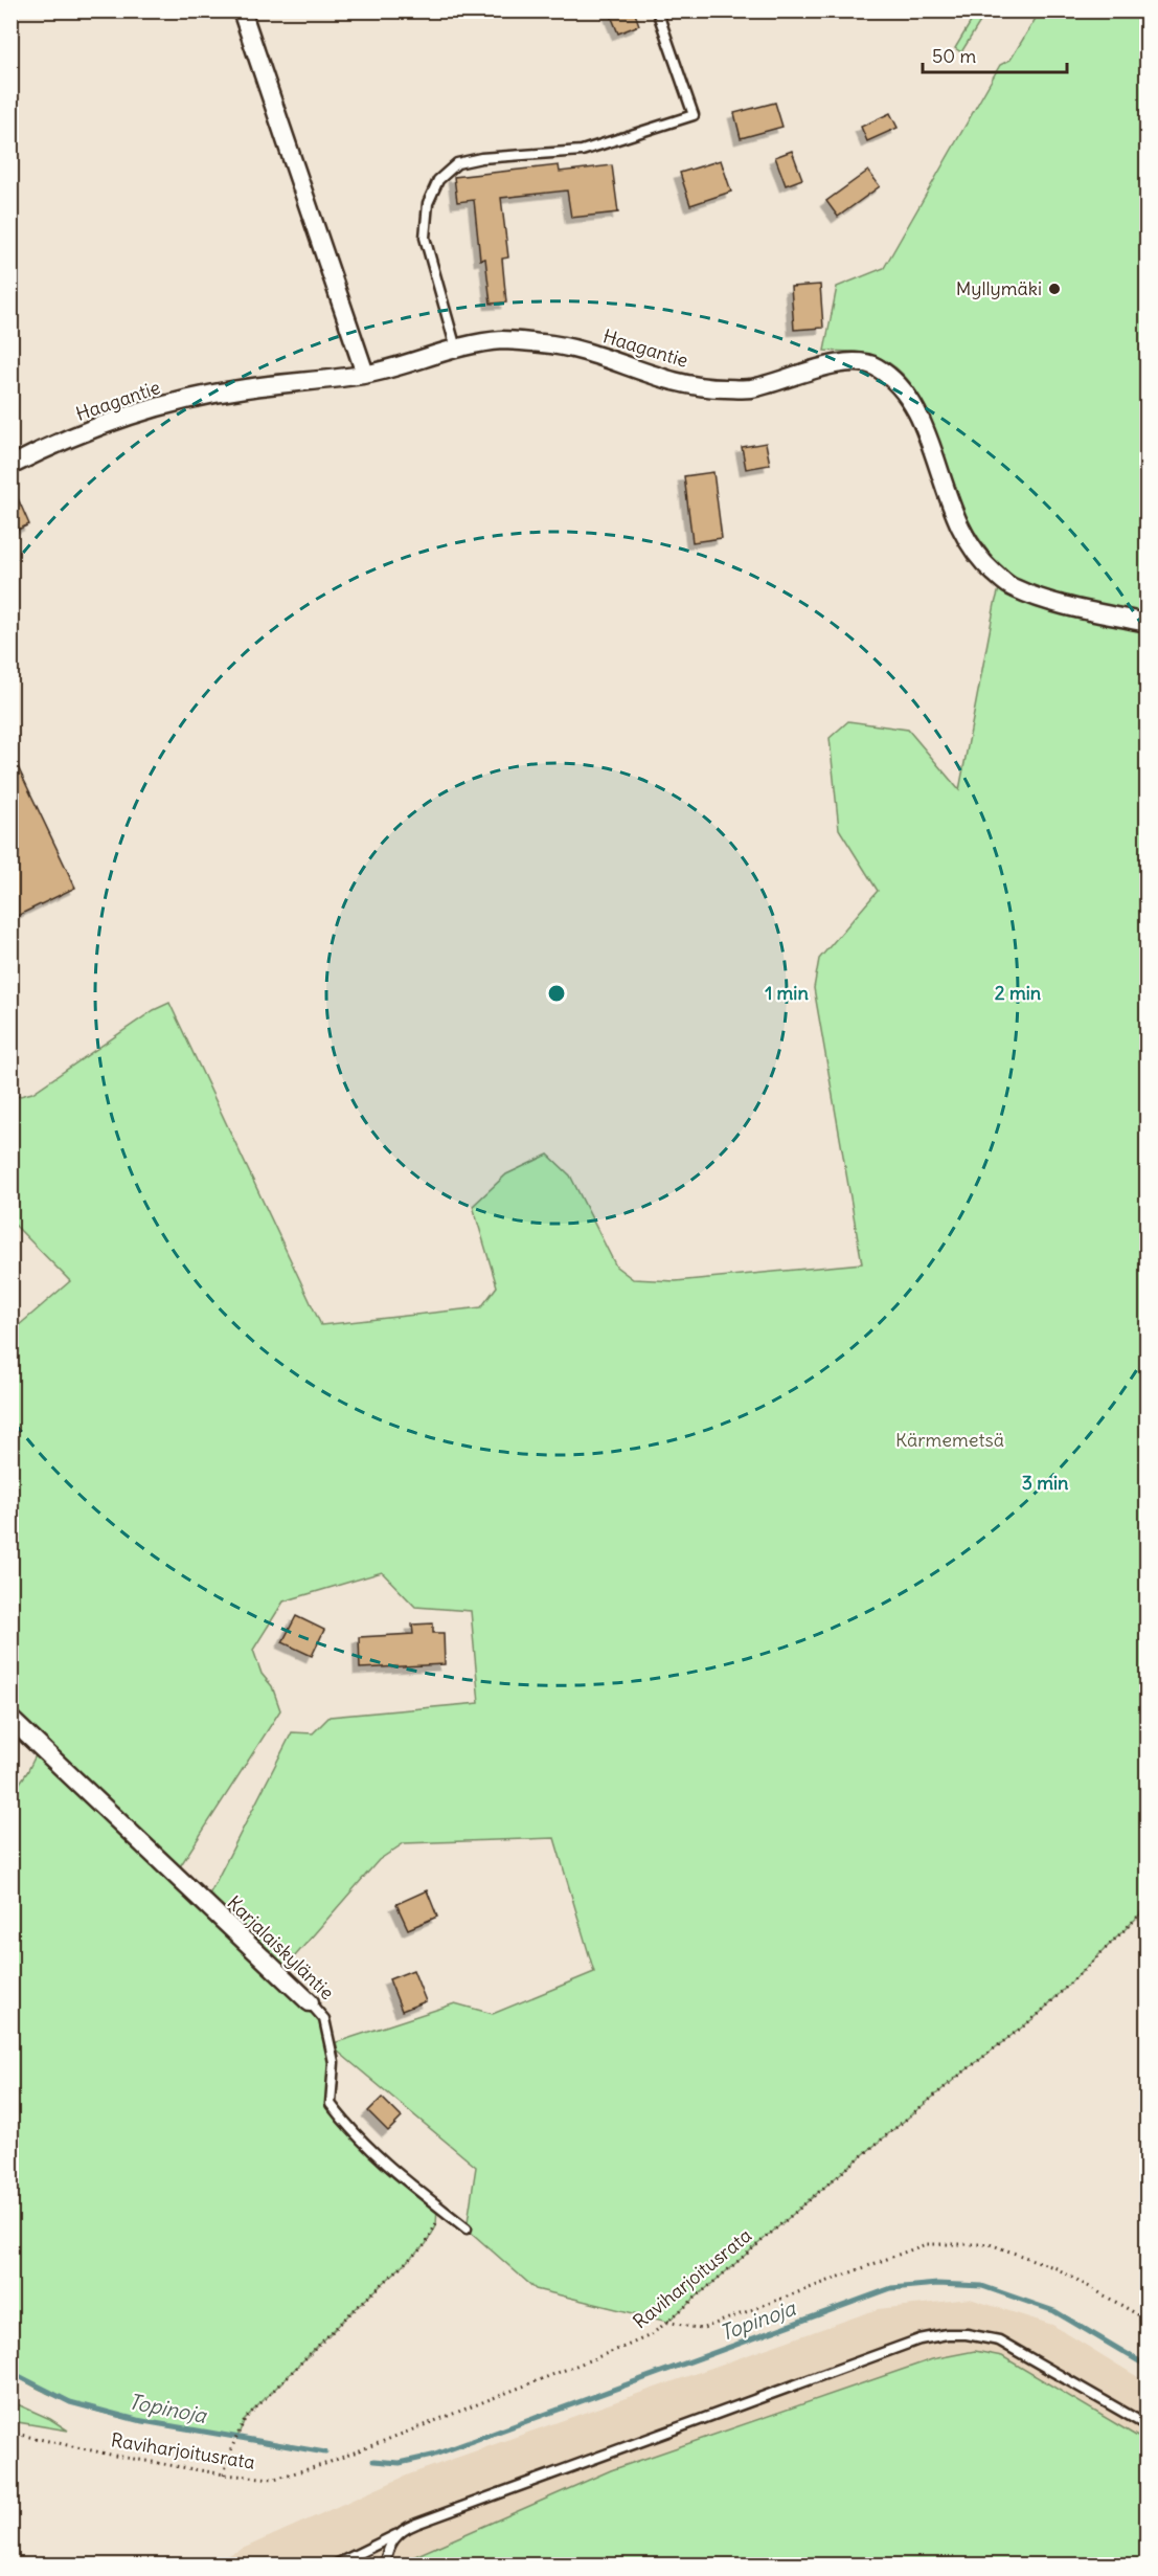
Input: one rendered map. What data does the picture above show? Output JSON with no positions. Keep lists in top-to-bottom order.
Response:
{
  "streets": {
    "street": ["Haagantie", "Karjalaiskyläntie"],
    "path": ["Raviharjoitusrata"]
  },
  "water": ["Topinoja"],
  "parks": ["Kärmemetsä"],
  "places": ["Myllymäki"],
  "scale_bar": "50 m",
  "rings": ["1 min", "2 min", "3 min"]
}
